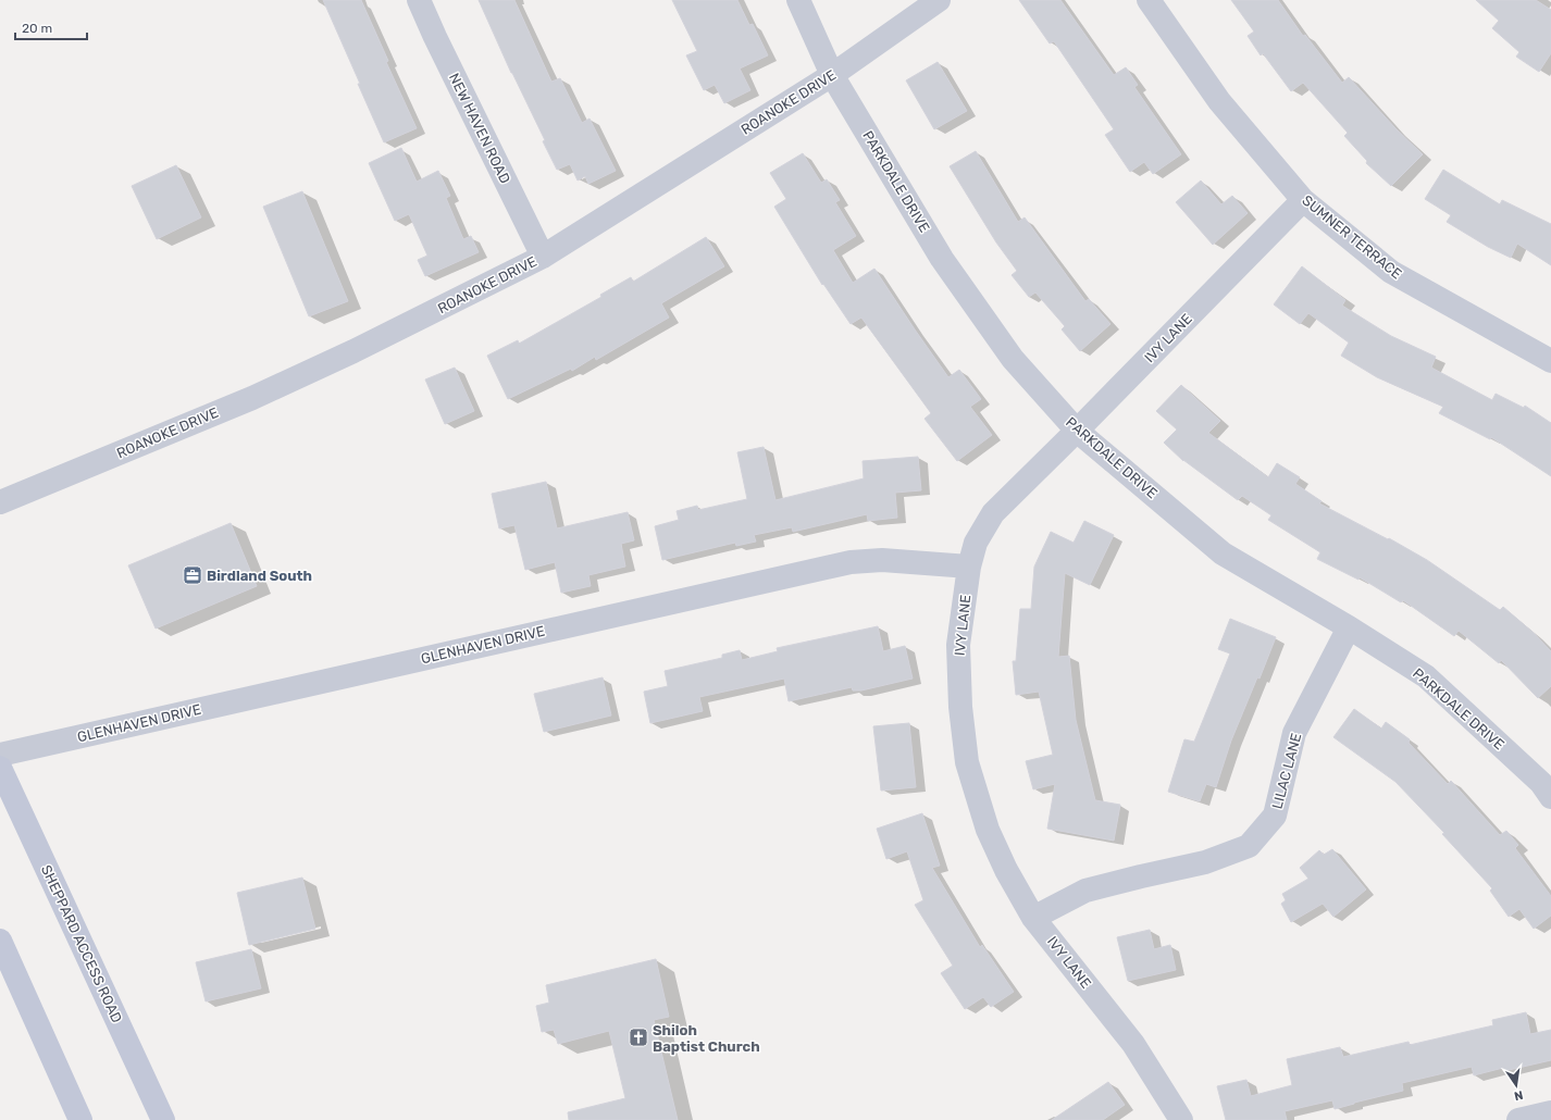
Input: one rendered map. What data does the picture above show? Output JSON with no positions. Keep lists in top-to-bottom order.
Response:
{
  "streets": {
    "main road": ["SHEPPARD ACCESS ROAD"],
    "street": [
      "ROANOKE DRIVE",
      "NEW HAVEN ROAD",
      "PARKDALE DRIVE",
      "SUMNER TERRACE",
      "IVY LANE",
      "GLENHAVEN DRIVE",
      "LILAC LANE"
    ]
  },
  "crossings": [
    ["ROANOKE DRIVE", "NEW HAVEN ROAD"],
    ["ROANOKE DRIVE", "PARKDALE DRIVE"],
    ["PARKDALE DRIVE", "IVY LANE"],
    ["PARKDALE DRIVE", "LILAC LANE"],
    ["SUMNER TERRACE", "IVY LANE"],
    ["IVY LANE", "GLENHAVEN DRIVE"],
    ["IVY LANE", "LILAC LANE"]
  ],
  "places": {
    "office": ["Birdland South"],
    "church": ["Shiloh Baptist Church"]
  },
  "scale_bar": "20 m",
  "north": "bottom"
}
